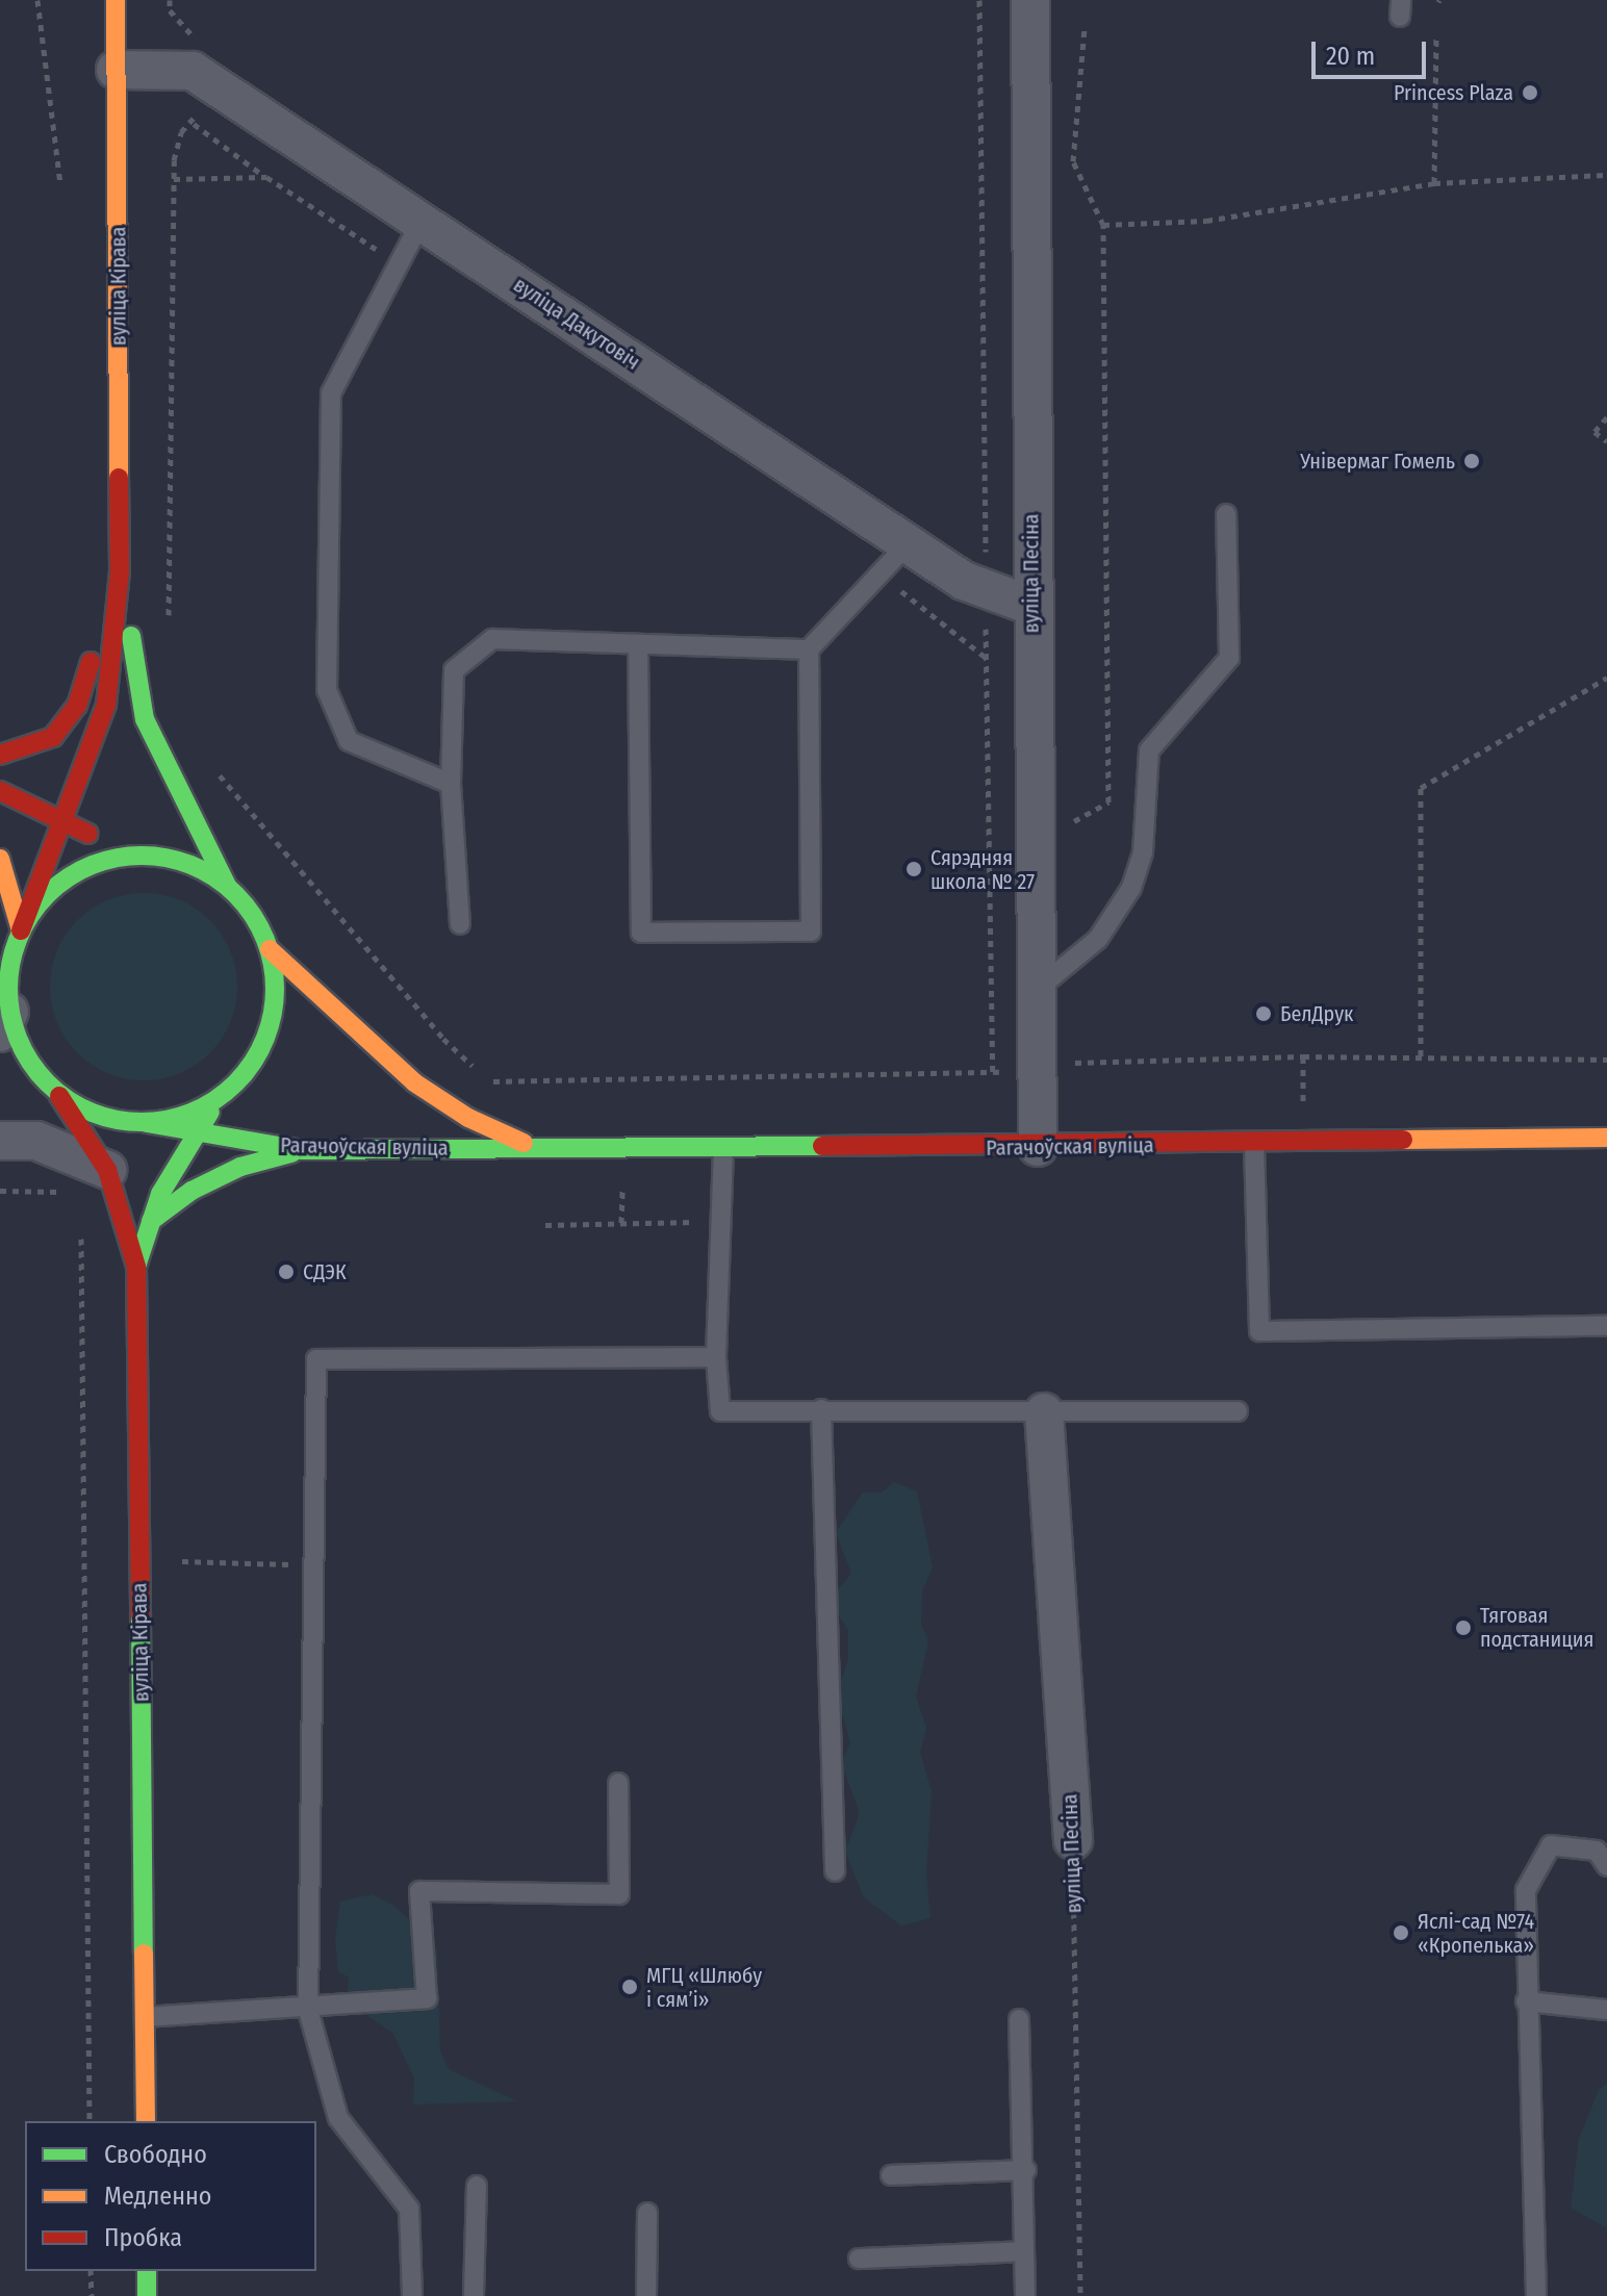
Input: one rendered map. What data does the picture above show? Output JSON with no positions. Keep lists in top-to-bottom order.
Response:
{
  "streets": {
    "main road": ["вуліца Кірава", "Рагачоўская вуліца"],
    "street": ["вуліца Дакутовіч", "вуліца Песіна"]
  },
  "crossings": [
    ["вуліца Кірава", "вуліца Дакутовіч"],
    ["вуліца Кірава", "Рагачоўская вуліца"],
    ["вуліца Дакутовіч", "вуліца Песіна"],
    ["вуліца Песіна", "Рагачоўская вуліца"]
  ],
  "places": [
    "Princess Plaza",
    "Універмаг Гомель",
    "Сярэдняя школа № 27",
    "БелДрук",
    "СДЭК",
    "Тяговая подстаниция",
    "Яслі-сад №74 «Кропелька»",
    "МГЦ «Шлюбу і сямʼі»"
  ],
  "legend": ["Свободно", "Медленно", "Пробка"],
  "scale_bar": "20 m"
}
